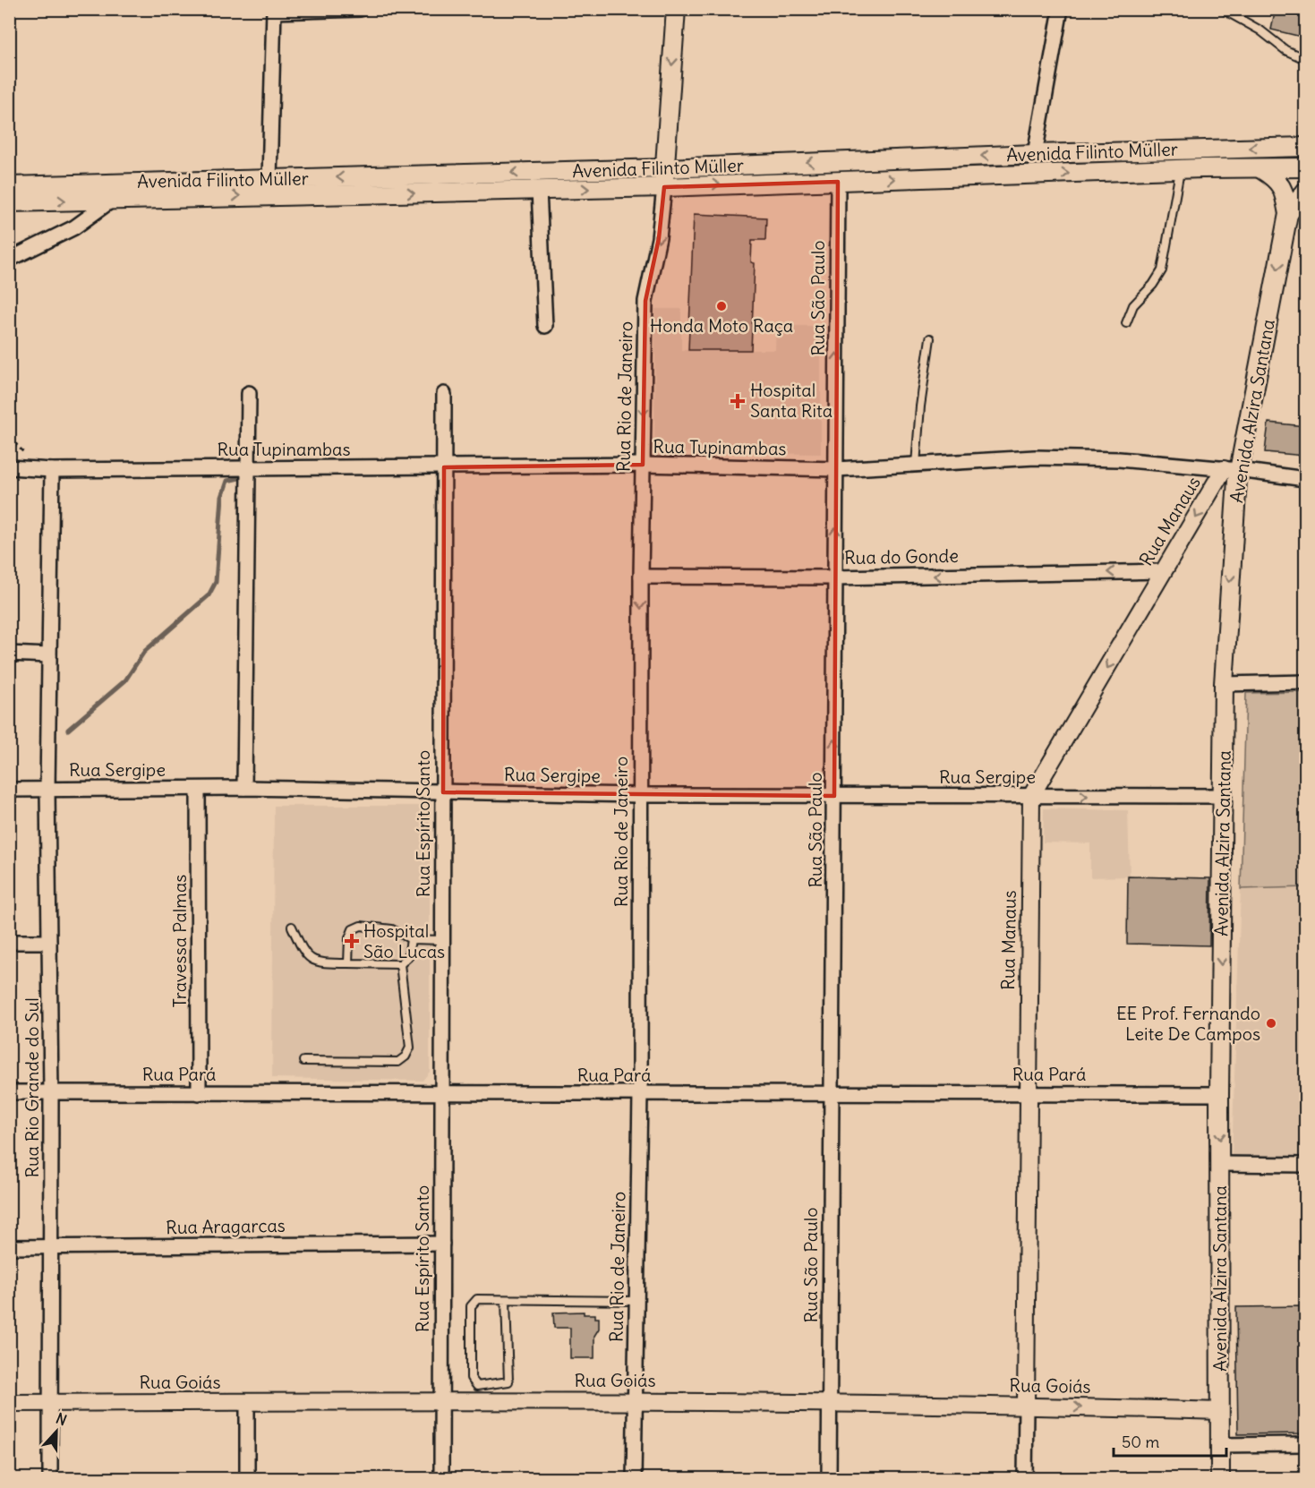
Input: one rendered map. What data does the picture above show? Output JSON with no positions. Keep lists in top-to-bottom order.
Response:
{
  "streets": {
    "main road": ["Avenida Filinto Müller", "Avenida Alzira Santana"],
    "street": [
      "Rua São Paulo",
      "Rua Rio de Janeiro",
      "Rua Tupinambas",
      "Rua Manaus",
      "Rua do Gonde",
      "Rua Sergipe",
      "Rua Espírito Santo",
      "Travessa Palmas",
      "Rua Pará",
      "Rua Rio Grande do Sul",
      "Rua Aragarcas",
      "Rua Goiás"
    ]
  },
  "crossings": [
    ["Avenida Filinto Müller", "Rua São Paulo"],
    ["Avenida Filinto Müller", "Rua Rio de Janeiro"],
    ["Avenida Filinto Müller", "Avenida Alzira Santana"],
    ["Rua São Paulo", "Rua Tupinambas"],
    ["Rua São Paulo", "Rua do Gonde"],
    ["Rua São Paulo", "Rua Sergipe"],
    ["Rua São Paulo", "Rua Pará"],
    ["Rua São Paulo", "Rua Goiás"],
    ["Rua Rio de Janeiro", "Rua Tupinambas"],
    ["Rua Rio de Janeiro", "Rua do Gonde"],
    ["Rua Rio de Janeiro", "Rua Sergipe"],
    ["Rua Rio de Janeiro", "Rua Pará"],
    ["Rua Rio de Janeiro", "Rua Goiás"],
    ["Avenida Alzira Santana", "Rua Tupinambas"],
    ["Avenida Alzira Santana", "Rua Manaus"],
    ["Avenida Alzira Santana", "Rua Sergipe"],
    ["Avenida Alzira Santana", "Rua Pará"],
    ["Avenida Alzira Santana", "Rua Goiás"],
    ["Rua Tupinambas", "Rua Manaus"],
    ["Rua Tupinambas", "Rua Espírito Santo"],
    ["Rua Tupinambas", "Rua Rio Grande do Sul"],
    ["Rua Manaus", "Rua do Gonde"],
    ["Rua Manaus", "Rua Sergipe"],
    ["Rua Manaus", "Rua Pará"],
    ["Rua Manaus", "Rua Goiás"],
    ["Rua Sergipe", "Rua Espírito Santo"],
    ["Rua Sergipe", "Travessa Palmas"],
    ["Rua Sergipe", "Rua Rio Grande do Sul"],
    ["Rua Espírito Santo", "Rua Pará"],
    ["Rua Espírito Santo", "Rua Aragarcas"],
    ["Rua Espírito Santo", "Rua Goiás"],
    ["Travessa Palmas", "Rua Pará"],
    ["Rua Pará", "Rua Rio Grande do Sul"],
    ["Rua Rio Grande do Sul", "Rua Aragarcas"],
    ["Rua Rio Grande do Sul", "Rua Goiás"]
  ],
  "one_way": [
    "Rua São Paulo",
    "Rua Rio de Janeiro",
    "Avenida Alzira Santana",
    "Rua Manaus",
    "Rua do Gonde"
  ],
  "places": {
    "other": ["Honda Moto Raça", "EE Prof. Fernando Leite De Campos"],
    "health": ["Hospital Santa Rita", "Hospital São Lucas"]
  },
  "scale_bar": "50 m",
  "north": "top"
}
